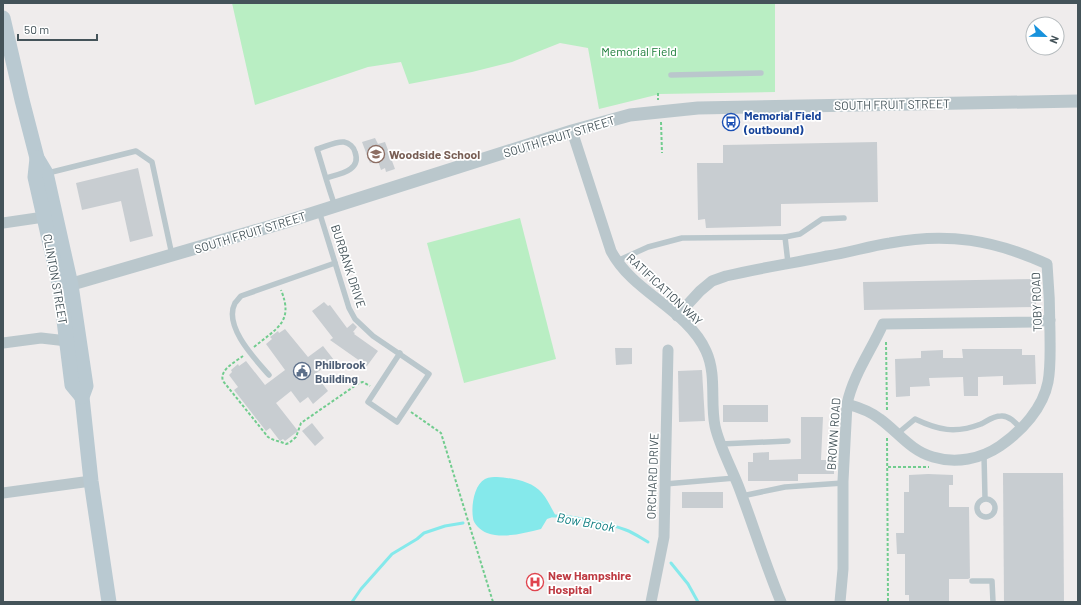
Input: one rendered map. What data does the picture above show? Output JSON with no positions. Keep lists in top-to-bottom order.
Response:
{
  "streets": {
    "main road": ["CLINTON STREET"],
    "street": [
      "SOUTH FRUIT STREET",
      "RATIFICATION WAY",
      "TOBY ROAD",
      "BROWN ROAD",
      "ORCHARD DRIVE"
    ],
    "lane": ["BURBANK DRIVE"]
  },
  "crossings": [
    ["SOUTH FRUIT STREET", "BURBANK DRIVE"],
    ["SOUTH FRUIT STREET", "CLINTON STREET"],
    ["SOUTH FRUIT STREET", "RATIFICATION WAY"],
    ["RATIFICATION WAY", "TOBY ROAD"],
    ["TOBY ROAD", "BROWN ROAD"]
  ],
  "water": ["Bow Brook"],
  "parks": ["Memorial Field"],
  "places": {
    "bus stop": ["Memorial Field (outbound)"],
    "school or university": ["Woodside School"],
    "public building": ["Philbrook Building"],
    "hospital": ["New Hampshire Hospital"]
  },
  "scale_bar": "50 m",
  "north": "right"
}
